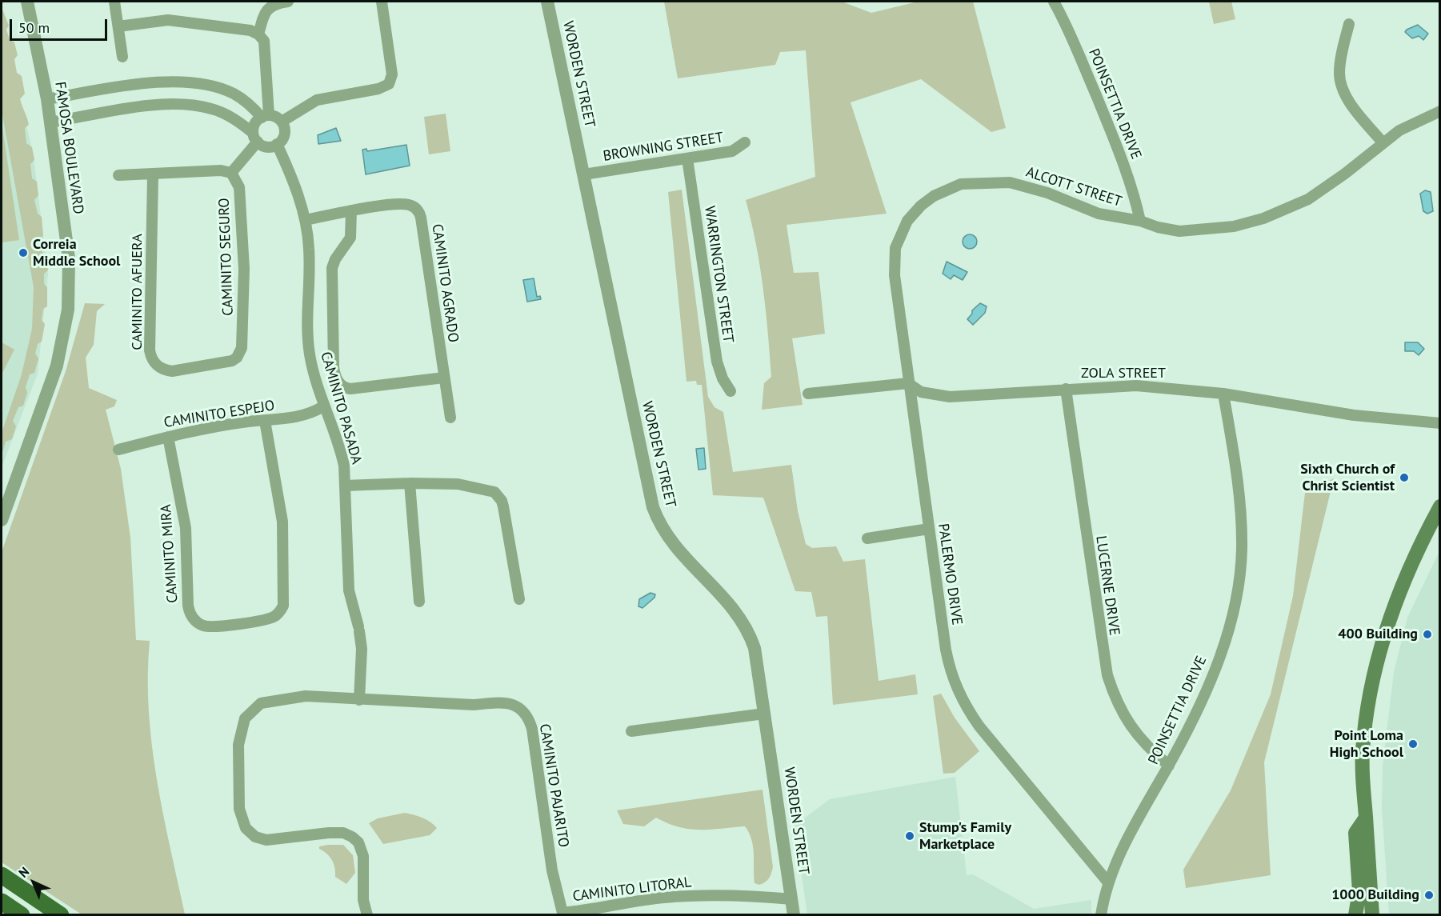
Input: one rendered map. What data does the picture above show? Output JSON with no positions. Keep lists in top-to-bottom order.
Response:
{
  "streets": {
    "street": [
      "WORDEN STREET",
      "POINSETTIA DRIVE",
      "BROWNING STREET",
      "FAMOSA BOULEVARD",
      "ALCOTT STREET",
      "CAMINITO SEGURO",
      "WARRINGTON STREET",
      "CAMINITO AGRADO",
      "CAMINITO AFUERA",
      "ZOLA STREET",
      "CAMINITO PASADA",
      "CAMINITO ESPEJO",
      "CAMINITO MIRA",
      "PALERMO DRIVE",
      "LUCERNE DRIVE",
      "CAMINITO PAJARITO",
      "CAMINITO LITORAL"
    ]
  },
  "crossings": [
    ["WORDEN STREET", "BROWNING STREET"],
    ["WORDEN STREET", "CAMINITO LITORAL"],
    ["POINSETTIA DRIVE", "ALCOTT STREET"],
    ["POINSETTIA DRIVE", "ZOLA STREET"],
    ["POINSETTIA DRIVE", "PALERMO DRIVE"],
    ["POINSETTIA DRIVE", "LUCERNE DRIVE"],
    ["BROWNING STREET", "WARRINGTON STREET"],
    ["ALCOTT STREET", "PALERMO DRIVE"],
    ["CAMINITO SEGURO", "CAMINITO AFUERA"],
    ["CAMINITO AGRADO", "CAMINITO PASADA"],
    ["ZOLA STREET", "PALERMO DRIVE"],
    ["ZOLA STREET", "LUCERNE DRIVE"],
    ["CAMINITO PASADA", "CAMINITO ESPEJO"],
    ["CAMINITO PASADA", "CAMINITO PAJARITO"],
    ["CAMINITO ESPEJO", "CAMINITO MIRA"],
    ["CAMINITO PAJARITO", "CAMINITO LITORAL"]
  ],
  "places": [
    "Correia Middle School",
    "Sixth Church of Christ Scientist",
    "400 Building",
    "Point Loma High School",
    "Stump's Family Marketplace",
    "1000 Building"
  ],
  "scale_bar": "50 m",
  "north": "top left"
}
